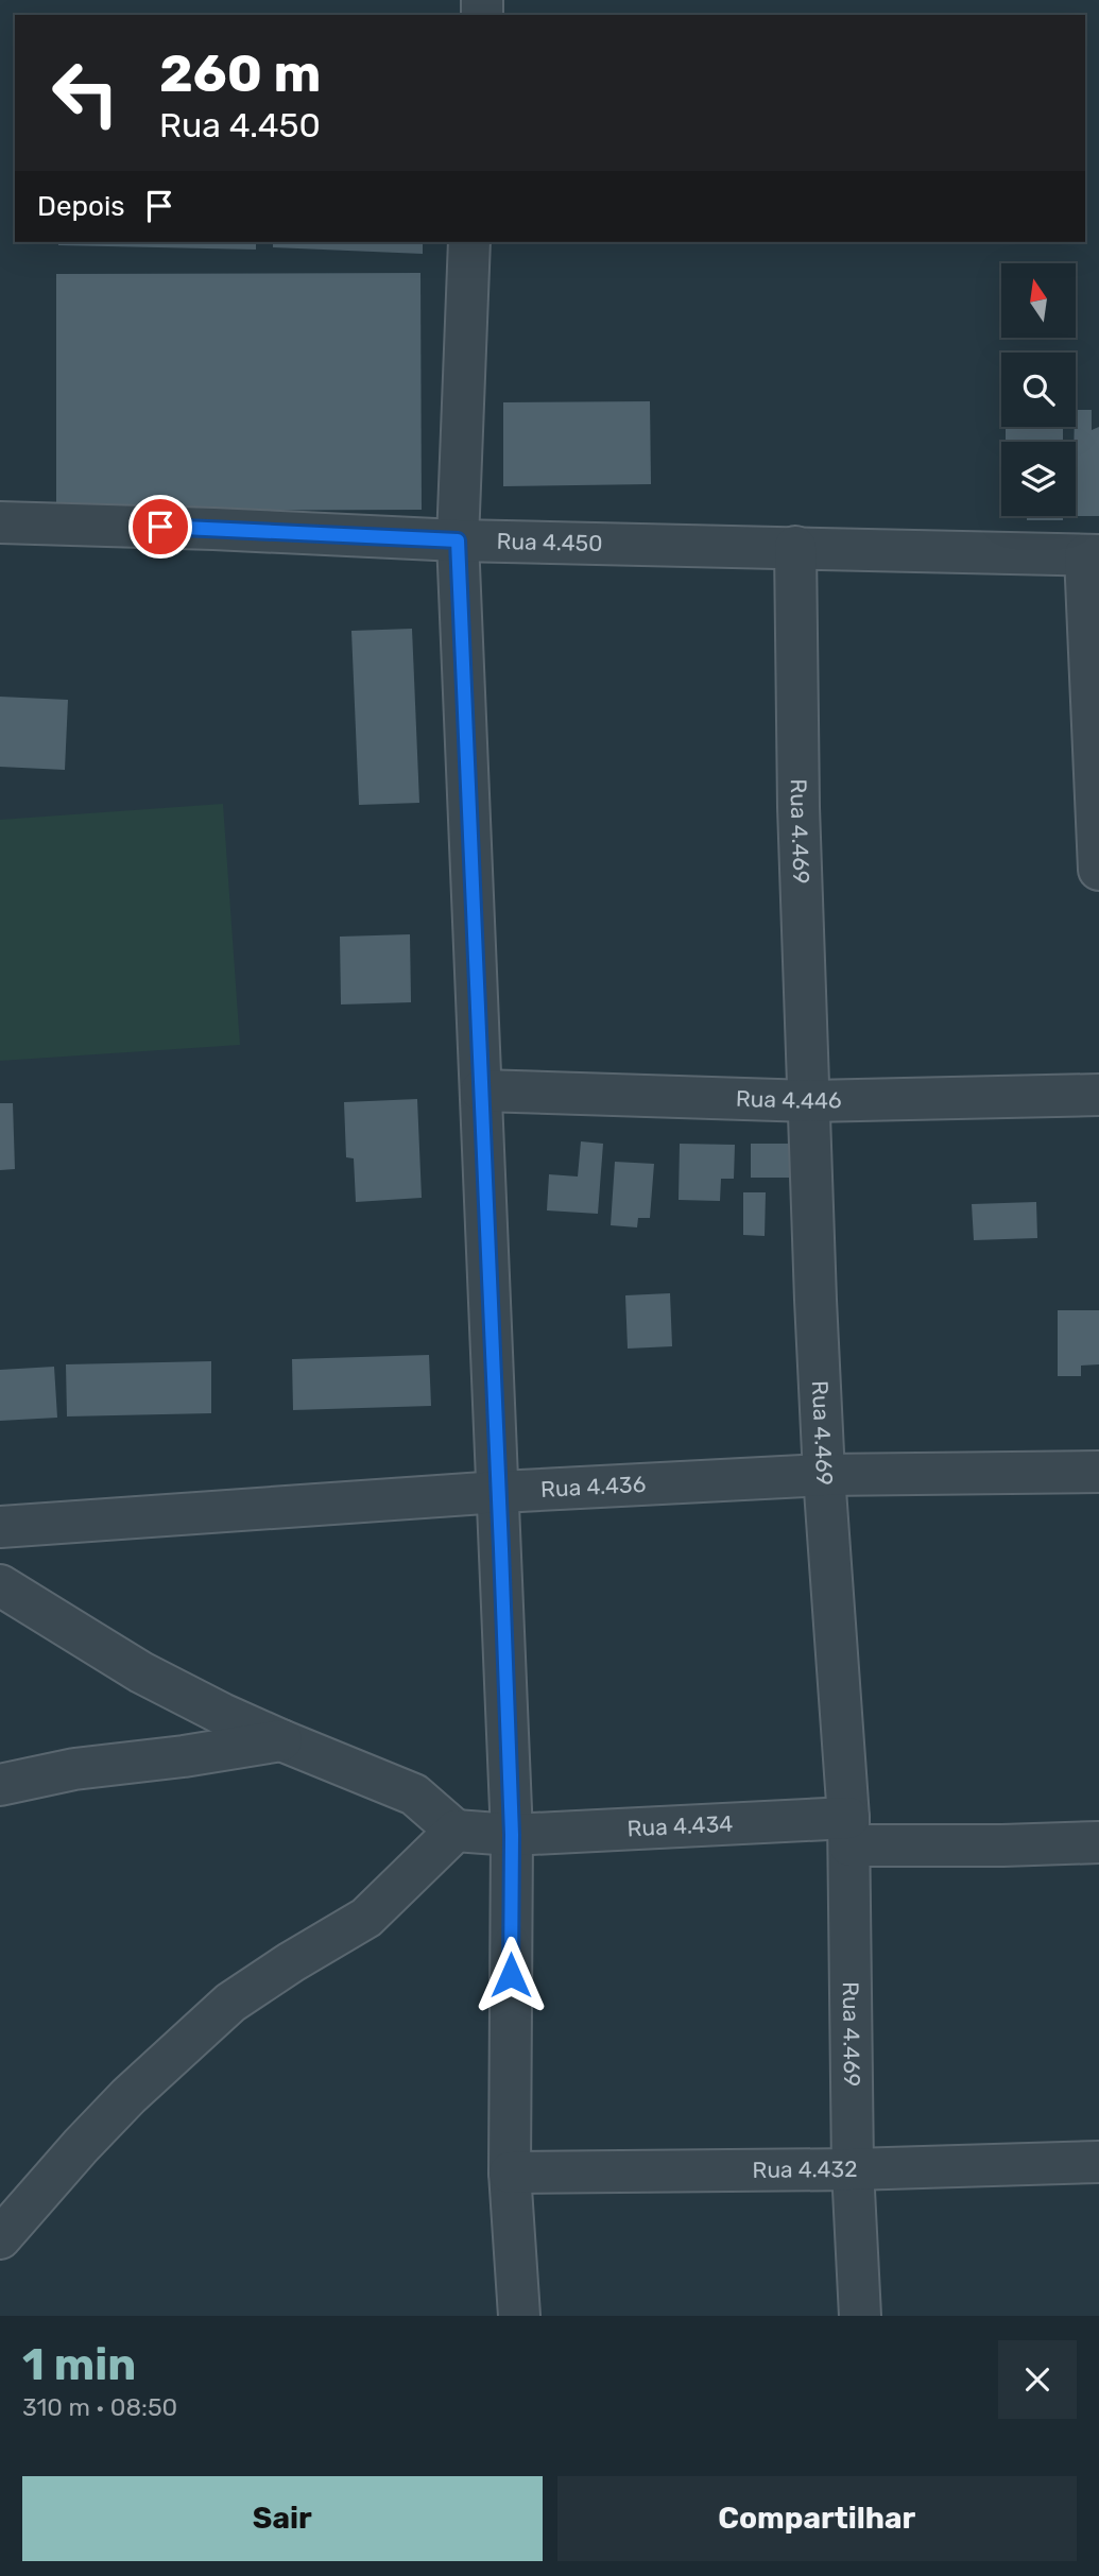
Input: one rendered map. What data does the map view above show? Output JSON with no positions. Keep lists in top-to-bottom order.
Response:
{
  "streets": {
    "street": [
      "Rua 4.450",
      "Rua 4.469",
      "Rua 4.446",
      "Rua 4.436",
      "Rua 4.434",
      "Rua 4.432"
    ]
  },
  "crossings": [
    ["Rua 4.450", "Rua 4.469"],
    ["Rua 4.469", "Rua 4.446"],
    ["Rua 4.469", "Rua 4.436"],
    ["Rua 4.469", "Rua 4.434"],
    ["Rua 4.469", "Rua 4.432"]
  ],
  "north": "top",
  "page": {
    "turn": ["260 m", "Rua 4.450"],
    "then": "Depois",
    "heading": ["1 min", "310 m · 08:50"],
    "buttons": ["Sair", "Compartilhar"]
  }
}
